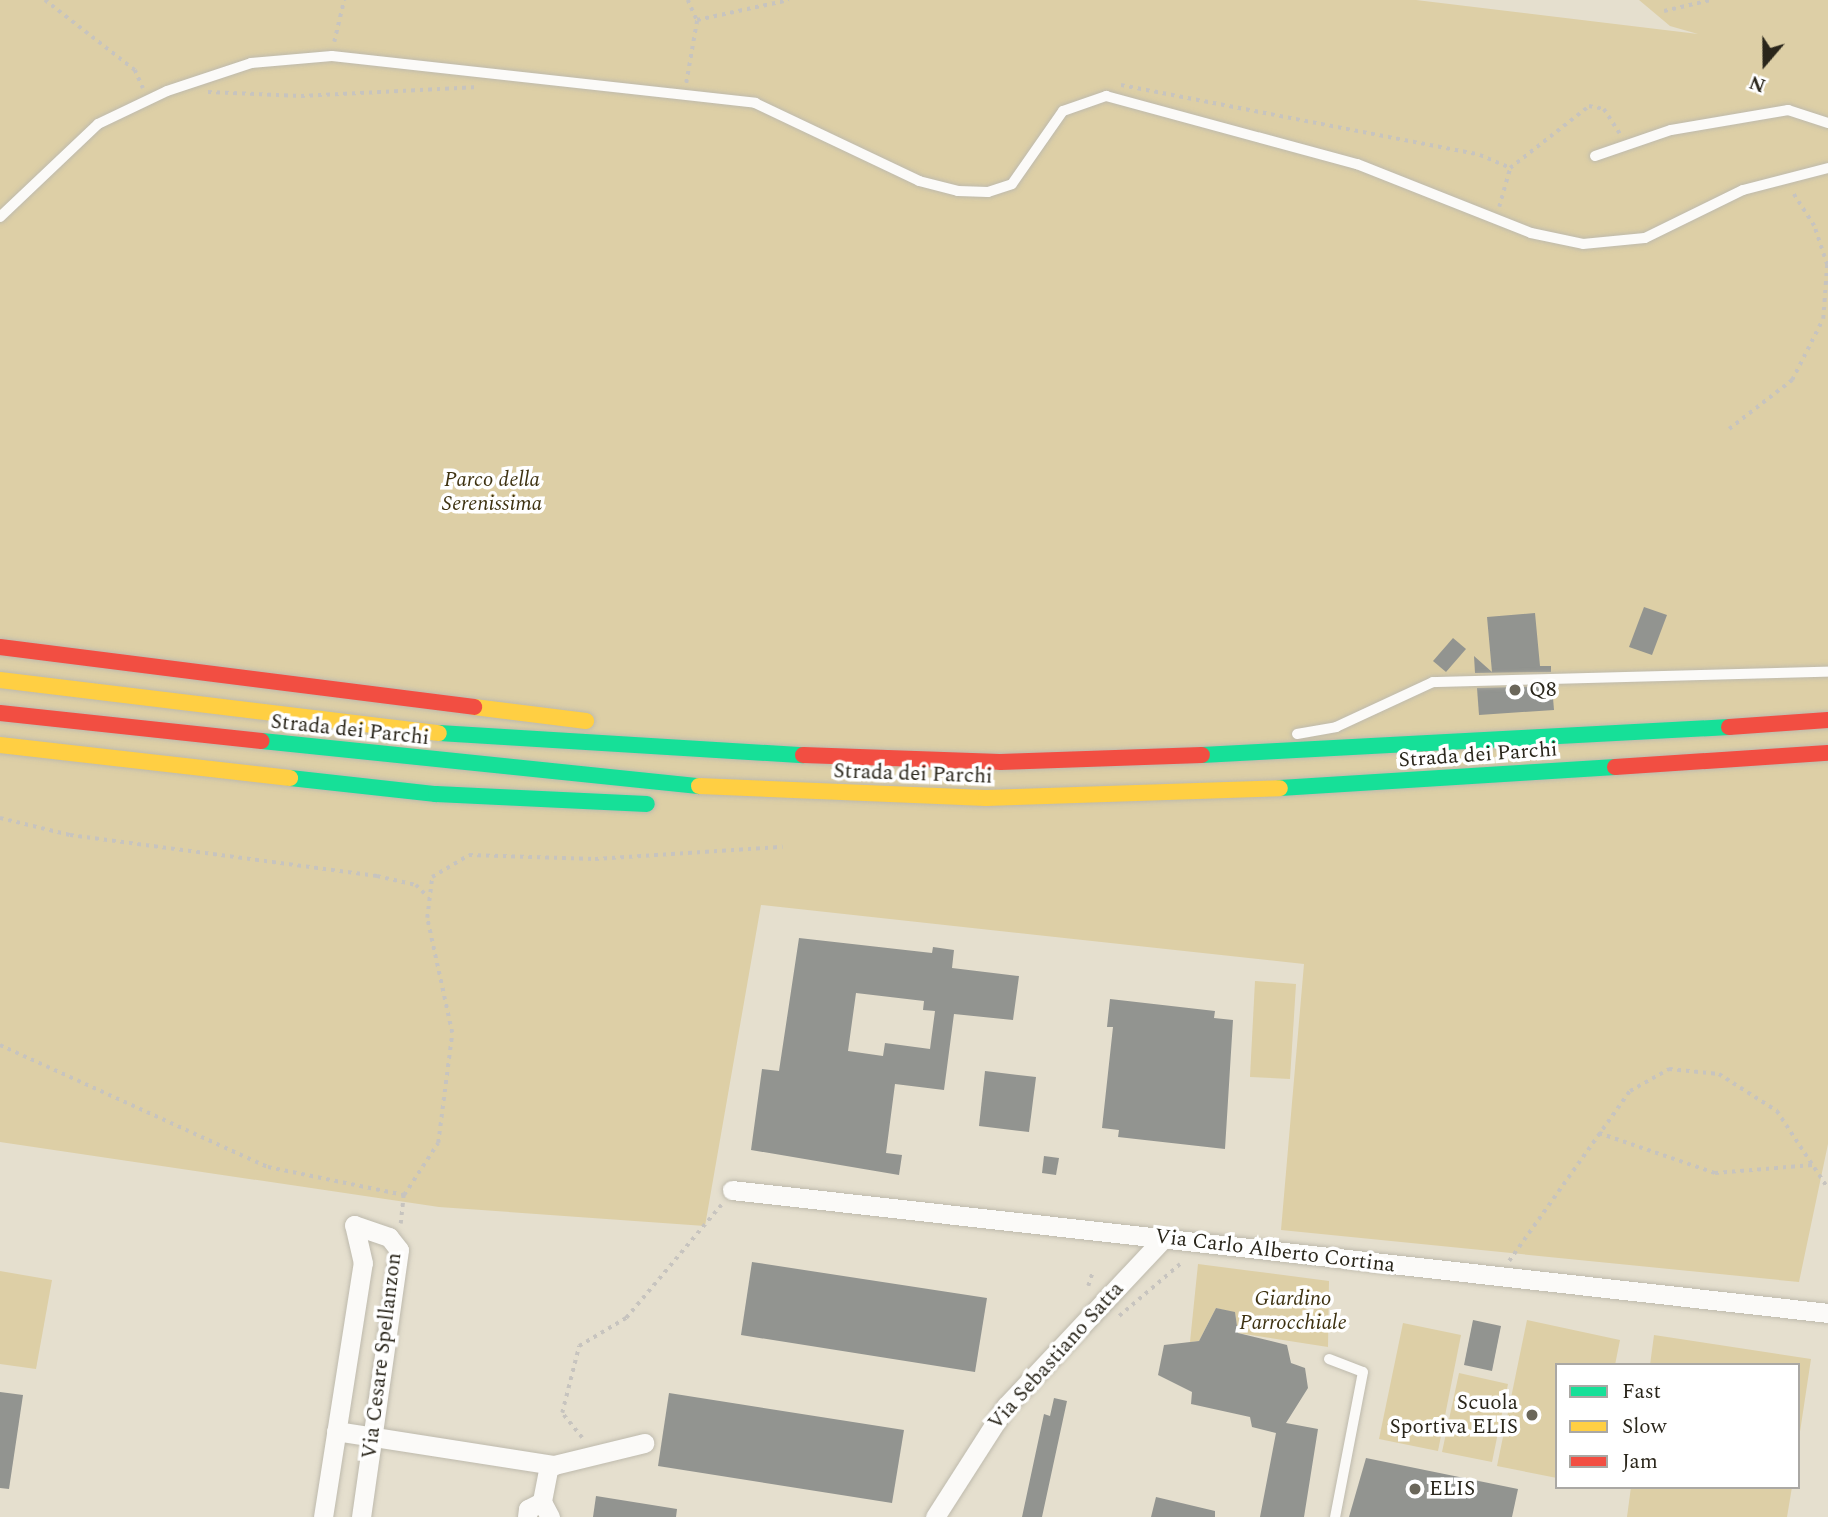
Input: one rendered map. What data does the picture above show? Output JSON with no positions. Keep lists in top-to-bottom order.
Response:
{
  "streets": {
    "highway": ["Strada dei Parchi"],
    "street": ["Via Carlo Alberto Cortina", "Via Cesare Spellanzon", "Via Sebastiano Satta"]
  },
  "crossings": [
    ["Via Carlo Alberto Cortina", "Via Sebastiano Satta"]
  ],
  "parks": ["Parco della Serenissima", "Giardino Parrocchiale"],
  "places": ["Q8", "Scuola Sportiva ELIS", "ELIS"],
  "legend": ["Fast", "Slow", "Jam"],
  "north": "bottom"
}
